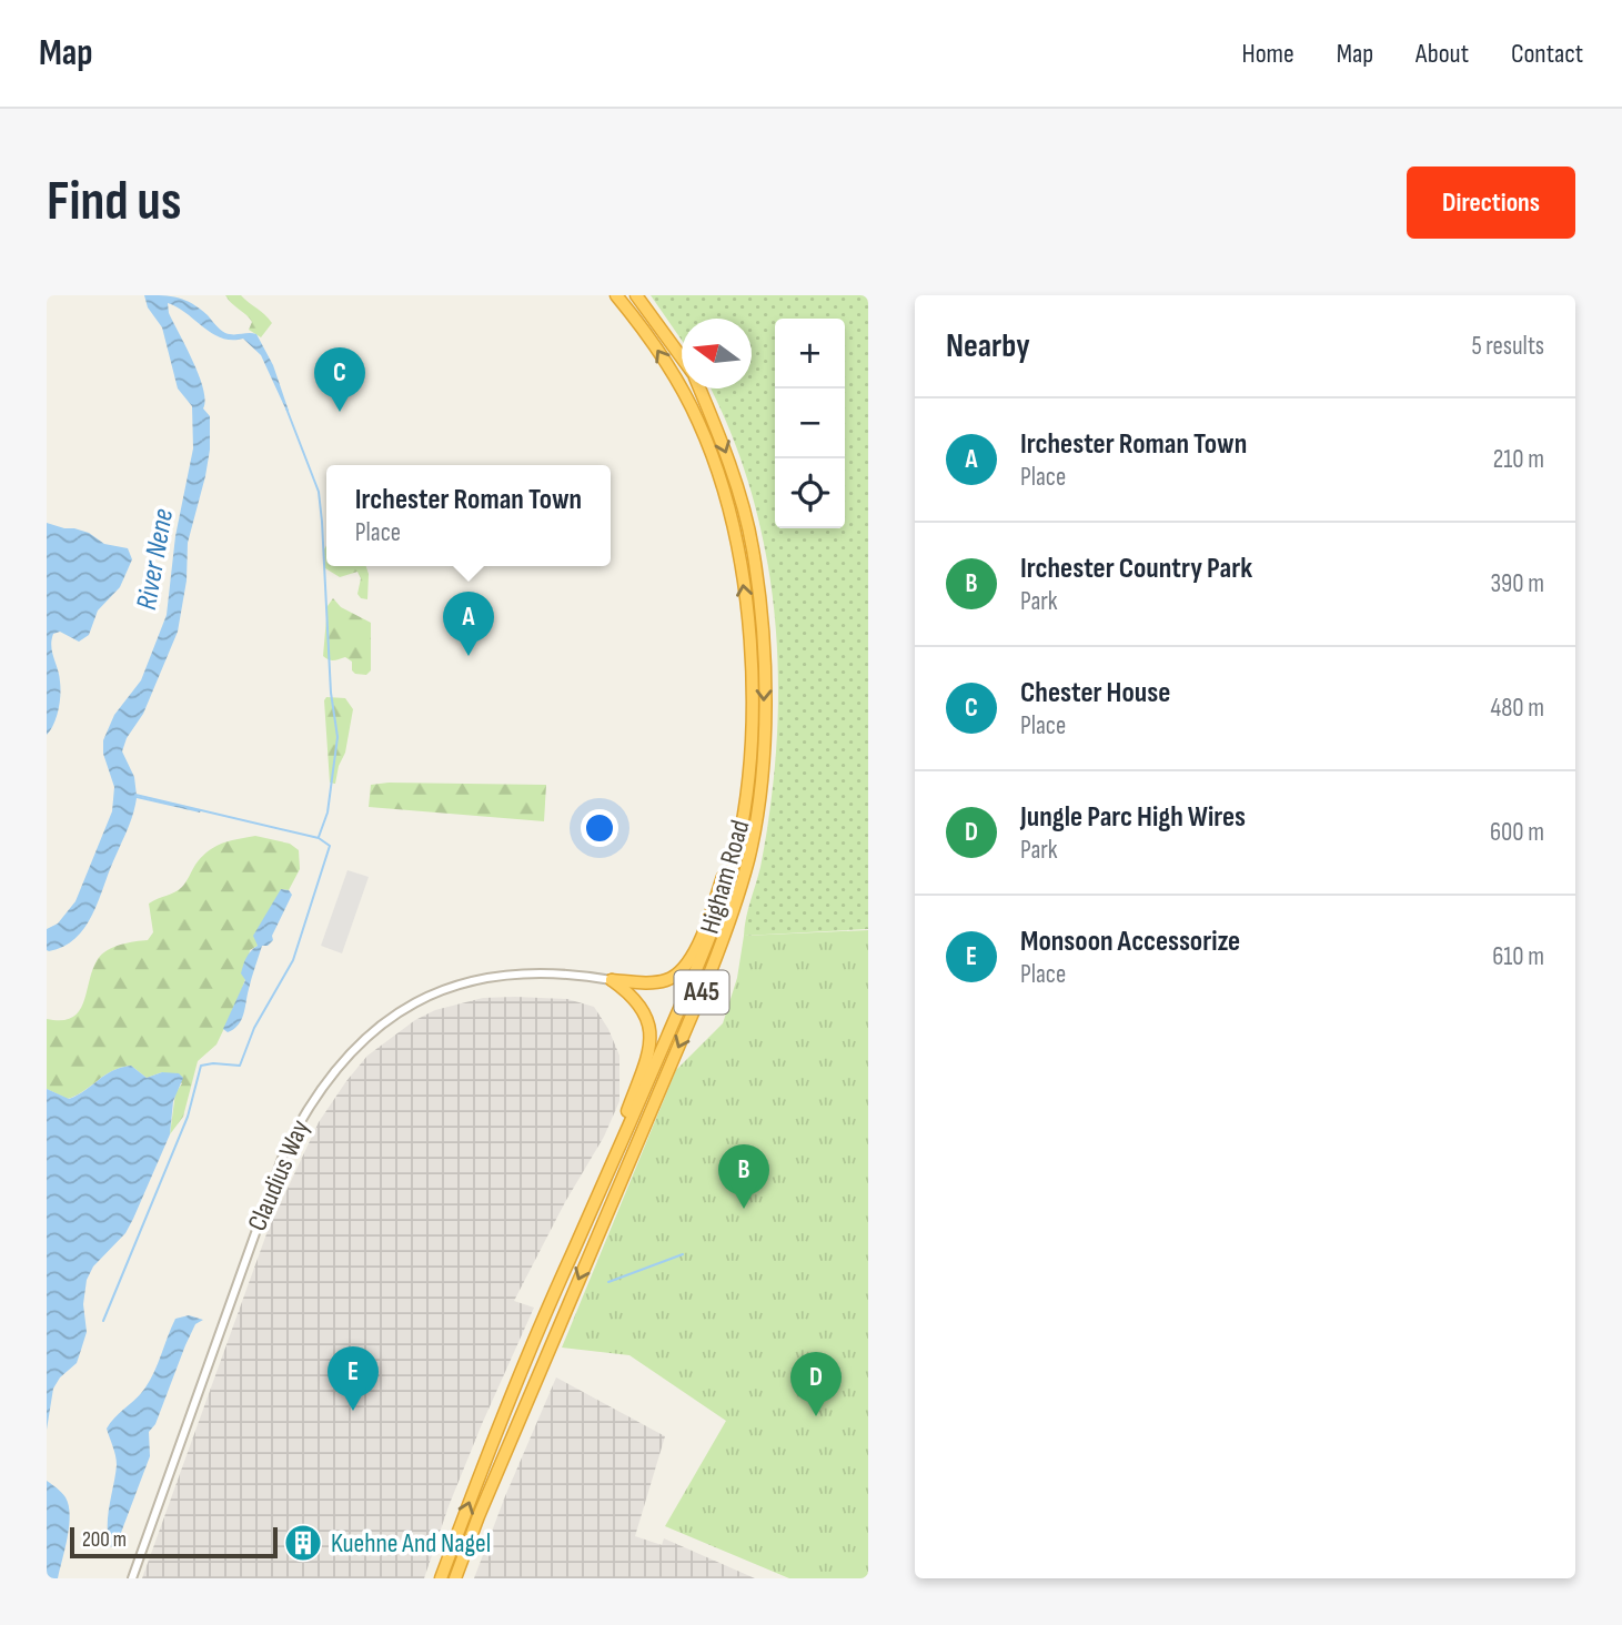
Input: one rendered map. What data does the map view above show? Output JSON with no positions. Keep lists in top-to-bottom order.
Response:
{
  "streets": {
    "highway": ["Higham Road", "A45"],
    "street": ["Claudius Way"]
  },
  "water": ["River Nene"],
  "places": {
    "building": ["Kuehne And Nagel"]
  },
  "scale_bar": "200 m",
  "north": "left",
  "page": {
    "header": "Map",
    "nav": [
      "Home",
      "Map",
      "About",
      "Contact"
    ],
    "buttons": "Directions",
    "title": "Find us",
    "heading": ["Nearby", "5 results"],
    "map_buttons": ["+", "−"],
    "pins": [
      "C",
      "A",
      "B",
      "E",
      "D"
    ],
    "list": [
      {
        "mark": "A",
        "name": "Irchester Roman Town",
        "note": "Place",
        "value": "210 m"
      },
      {
        "mark": "B",
        "name": "Irchester Country Park",
        "note": "Park",
        "value": "390 m"
      },
      {
        "mark": "C",
        "name": "Chester House",
        "note": "Place",
        "value": "480 m"
      },
      {
        "mark": "D",
        "name": "Jungle Parc High Wires",
        "note": "Park",
        "value": "600 m"
      },
      {
        "mark": "E",
        "name": "Monsoon Accessorize",
        "note": "Place",
        "value": "610 m"
      }
    ],
    "popup": ["Irchester Roman Town", "Place"],
    "scale": "200 m"
  }
}
